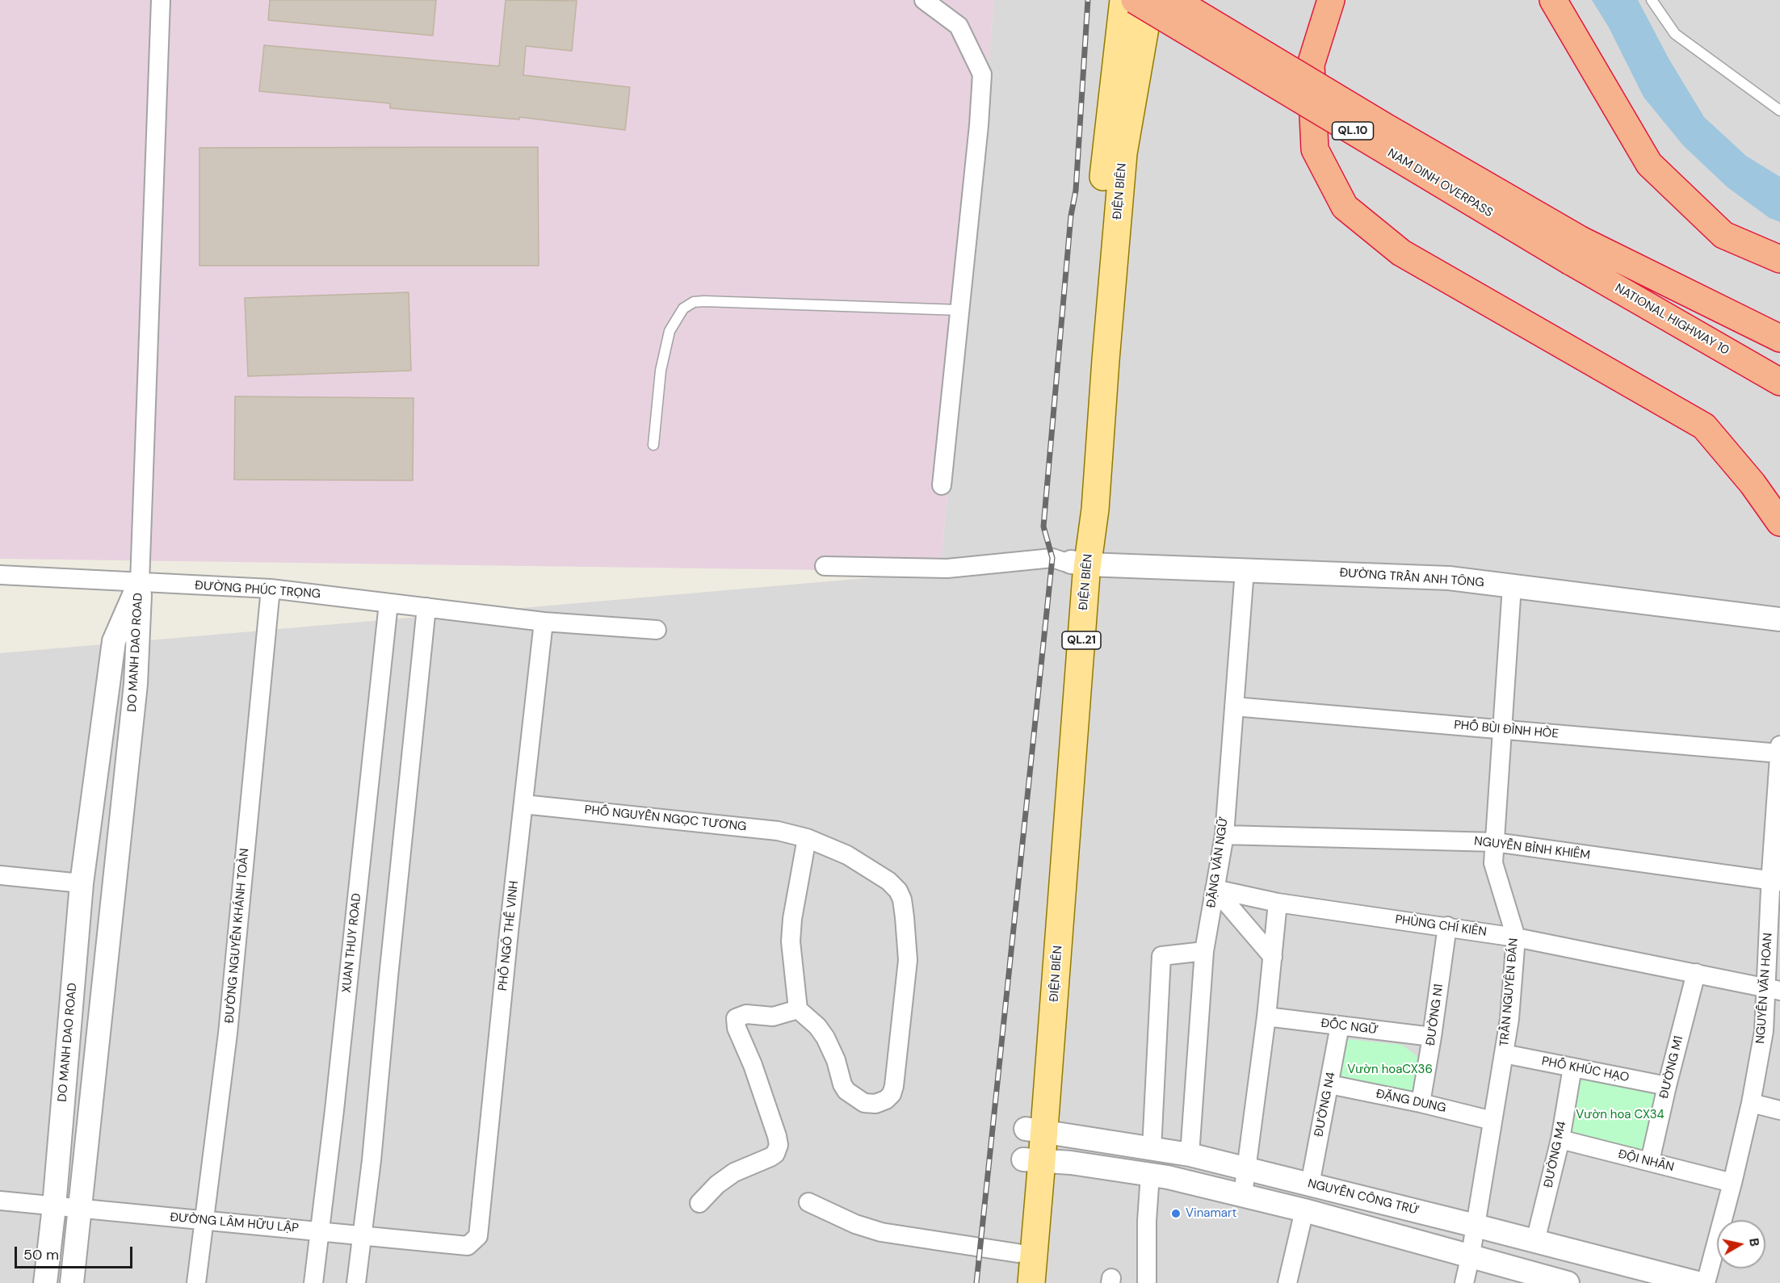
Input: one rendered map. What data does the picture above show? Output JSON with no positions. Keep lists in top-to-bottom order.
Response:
{
  "streets": {
    "highway": ["QL.10", "NAM DINH OVERPASS", "NATIONAL HIGHWAY 10"],
    "main road": ["ĐIỆN BIÊN", "QL.21"],
    "street": [
      "ĐƯỜNG TRẦN ANH TÔNG",
      "ĐƯỜNG PHÚC TRỌNG",
      "DO MANH DAO ROAD",
      "PHỐ BÙI ĐÌNH HÒE",
      "PHỐ NGUYỄN NGỌC TƯƠNG",
      "NGUYỄN BỈNH KHIÊM",
      "ĐẶNG VĂN NGỮ",
      "PHÙNG CHÍ KIÊN",
      "ĐƯỜNG NGUYỄN KHÁNH TOÀN",
      "PHỐ NGÔ THẾ VINH",
      "XUAN THUY ROAD",
      "NGUYỄN VĂN HOAN",
      "TRẦN NGUYÊN ĐÁN",
      "ĐƯỜNG N1",
      "ĐỐC NGỮ",
      "ĐƯỜNG M1",
      "PHỐ KHÚC HẠO",
      "ĐẶNG DUNG",
      "ĐƯỜNG N4",
      "ĐƯỜNG M4",
      "ĐỘI NHÂN",
      "NGUYỄN CÔNG TRỨ",
      "ĐƯỜNG LÂM HỮU LẬP"
    ]
  },
  "crossings": [
    ["QL.10", "NAM DINH OVERPASS"],
    ["QL.10", "NATIONAL HIGHWAY 10"],
    ["NAM DINH OVERPASS", "NATIONAL HIGHWAY 10"],
    ["ĐIỆN BIÊN", "ĐƯỜNG TRẦN ANH TÔNG"],
    ["ĐIỆN BIÊN", "NGUYỄN CÔNG TRỨ"],
    ["ĐƯỜNG TRẦN ANH TÔNG", "ĐẶNG VĂN NGỮ"],
    ["ĐƯỜNG TRẦN ANH TÔNG", "TRẦN NGUYÊN ĐÁN"],
    ["ĐƯỜNG PHÚC TRỌNG", "DO MANH DAO ROAD"],
    ["ĐƯỜNG PHÚC TRỌNG", "ĐƯỜNG NGUYỄN KHÁNH TOÀN"],
    ["ĐƯỜNG PHÚC TRỌNG", "PHỐ NGÔ THẾ VINH"],
    ["ĐƯỜNG PHÚC TRỌNG", "XUAN THUY ROAD"],
    ["DO MANH DAO ROAD", "ĐƯỜNG LÂM HỮU LẬP"],
    ["PHỐ BÙI ĐÌNH HÒE", "ĐẶNG VĂN NGỮ"],
    ["PHỐ BÙI ĐÌNH HÒE", "NGUYỄN VĂN HOAN"],
    ["PHỐ BÙI ĐÌNH HÒE", "TRẦN NGUYÊN ĐÁN"],
    ["PHỐ NGUYỄN NGỌC TƯƠNG", "PHỐ NGÔ THẾ VINH"],
    ["NGUYỄN BỈNH KHIÊM", "ĐẶNG VĂN NGỮ"],
    ["NGUYỄN BỈNH KHIÊM", "NGUYỄN VĂN HOAN"],
    ["NGUYỄN BỈNH KHIÊM", "TRẦN NGUYÊN ĐÁN"],
    ["ĐẶNG VĂN NGỮ", "PHÙNG CHÍ KIÊN"],
    ["ĐẶNG VĂN NGỮ", "NGUYỄN CÔNG TRỨ"],
    ["PHÙNG CHÍ KIÊN", "NGUYỄN VĂN HOAN"],
    ["PHÙNG CHÍ KIÊN", "TRẦN NGUYÊN ĐÁN"],
    ["PHÙNG CHÍ KIÊN", "ĐƯỜNG N1"],
    ["PHÙNG CHÍ KIÊN", "ĐƯỜNG M1"],
    ["ĐƯỜNG NGUYỄN KHÁNH TOÀN", "ĐƯỜNG LÂM HỮU LẬP"],
    ["PHỐ NGÔ THẾ VINH", "ĐƯỜNG LÂM HỮU LẬP"],
    ["XUAN THUY ROAD", "ĐƯỜNG LÂM HỮU LẬP"],
    ["NGUYỄN VĂN HOAN", "ĐỘI NHÂN"],
    ["TRẦN NGUYÊN ĐÁN", "PHỐ KHÚC HẠO"],
    ["TRẦN NGUYÊN ĐÁN", "ĐẶNG DUNG"],
    ["TRẦN NGUYÊN ĐÁN", "NGUYỄN CÔNG TRỨ"],
    ["ĐƯỜNG N1", "ĐỐC NGỮ"],
    ["ĐƯỜNG N1", "ĐẶNG DUNG"],
    ["ĐỐC NGỮ", "ĐƯỜNG N4"],
    ["ĐƯỜNG M1", "PHỐ KHÚC HẠO"],
    ["ĐƯỜNG M1", "ĐỘI NHÂN"],
    ["PHỐ KHÚC HẠO", "ĐƯỜNG M4"],
    ["ĐẶNG DUNG", "ĐƯỜNG N4"],
    ["ĐƯỜNG N4", "NGUYỄN CÔNG TRỨ"],
    ["ĐƯỜNG M4", "ĐỘI NHÂN"],
    ["ĐƯỜNG M4", "NGUYỄN CÔNG TRỨ"]
  ],
  "parks": ["Vườn hoaCX36", "Vườn hoa CX34"],
  "places": ["Vinamart"],
  "scale_bar": "50 m",
  "north": "right"
}
